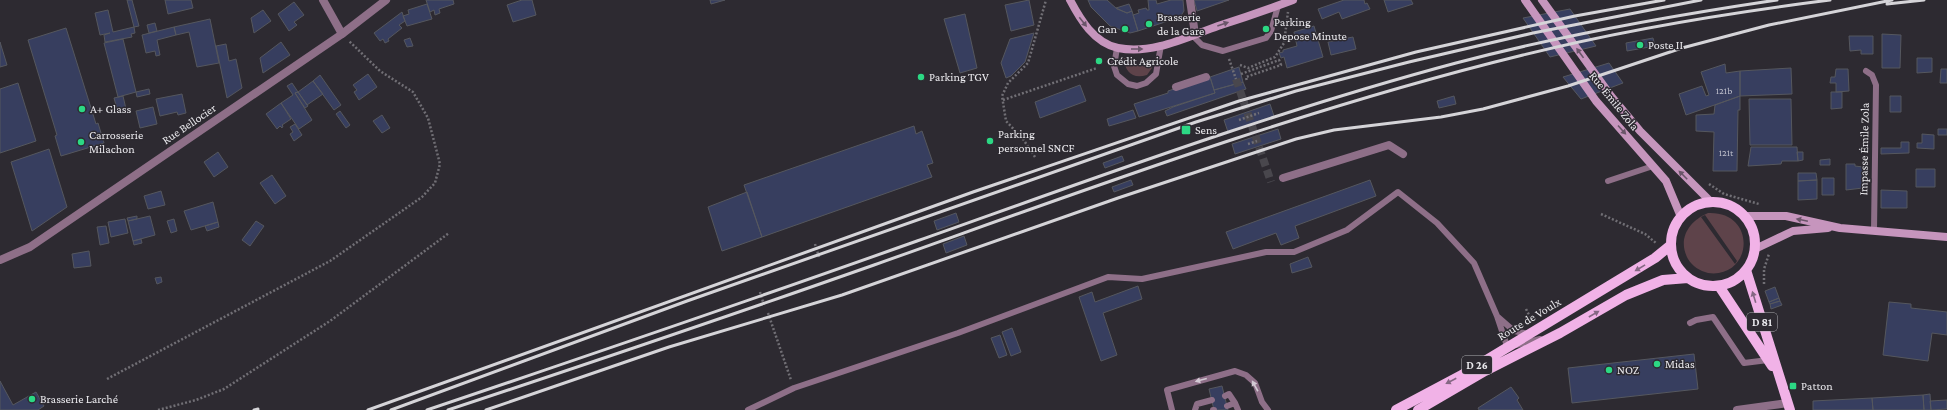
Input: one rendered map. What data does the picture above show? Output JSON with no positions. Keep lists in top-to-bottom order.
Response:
{
  "streets": {
    "main road": [
      "Rue Émile Zola",
      "Route de Voulx",
      "D 81",
      "D 26"
    ],
    "street": ["Rue Bellocier"],
    "lane": ["Impasse Émile Zola"]
  },
  "crossings": [
    ["Rue Émile Zola", "Route de Voulx"],
    ["Rue Émile Zola", "D 81"],
    ["Route de Voulx", "D 81"]
  ],
  "places": {
    "other": [
      "Brasserie de la Gare",
      "Gan",
      "Parking Depose Minute",
      "Poste II",
      "Crédit Agricole",
      "Parking TGV",
      "A+ Glass",
      "Parking personnel SNCF",
      "Carrosserie Milachon",
      "Midas",
      "NOZ",
      "Brasserie Larché"
    ],
    "transit": ["Sens", "Patton"]
  },
  "house_numbers": ["121b", "121t"]
}
